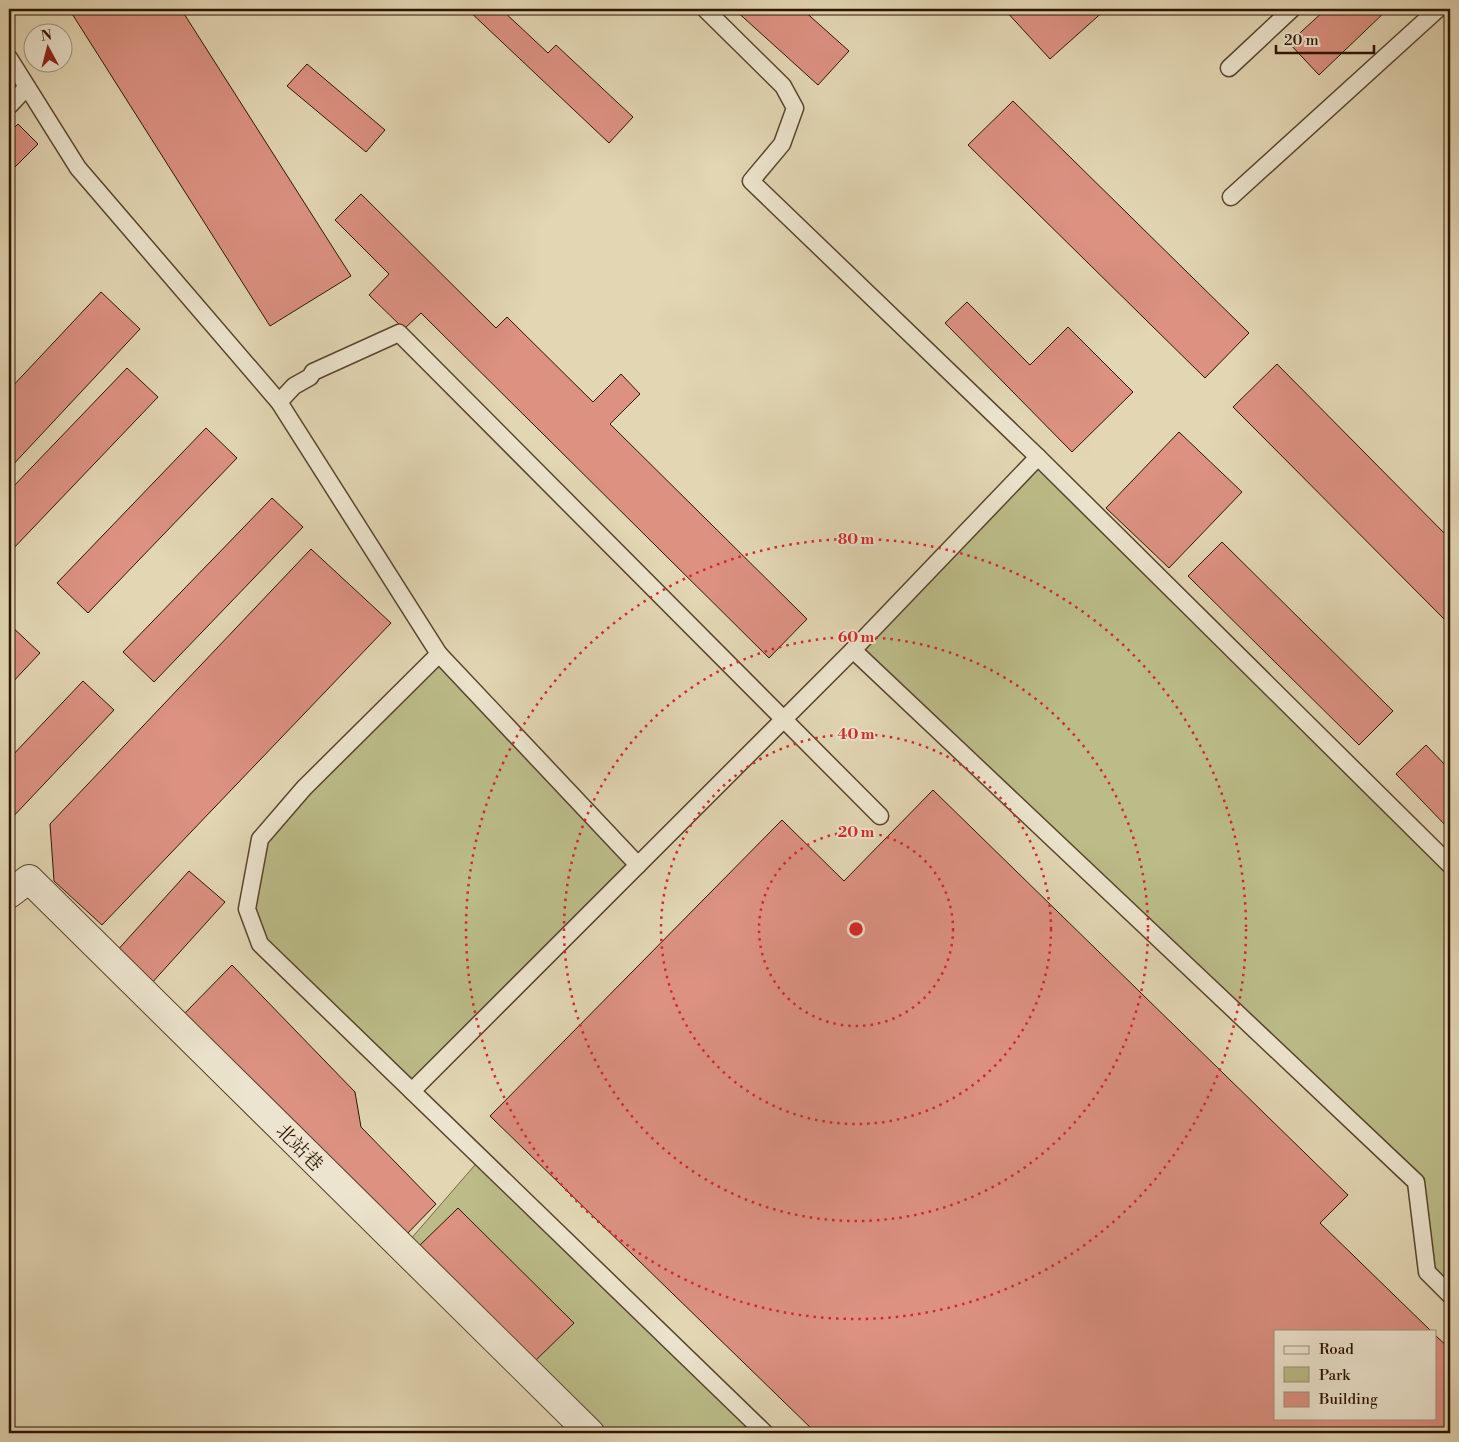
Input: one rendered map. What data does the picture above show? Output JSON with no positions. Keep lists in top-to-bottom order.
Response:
{
  "streets": {
    "street": ["北站巷"]
  },
  "legend": ["Road", "Park", "Building"],
  "scale_bar": "20 m",
  "north": "top",
  "rings": [
    "80 m",
    "60 m",
    "40 m",
    "20 m"
  ]
}
